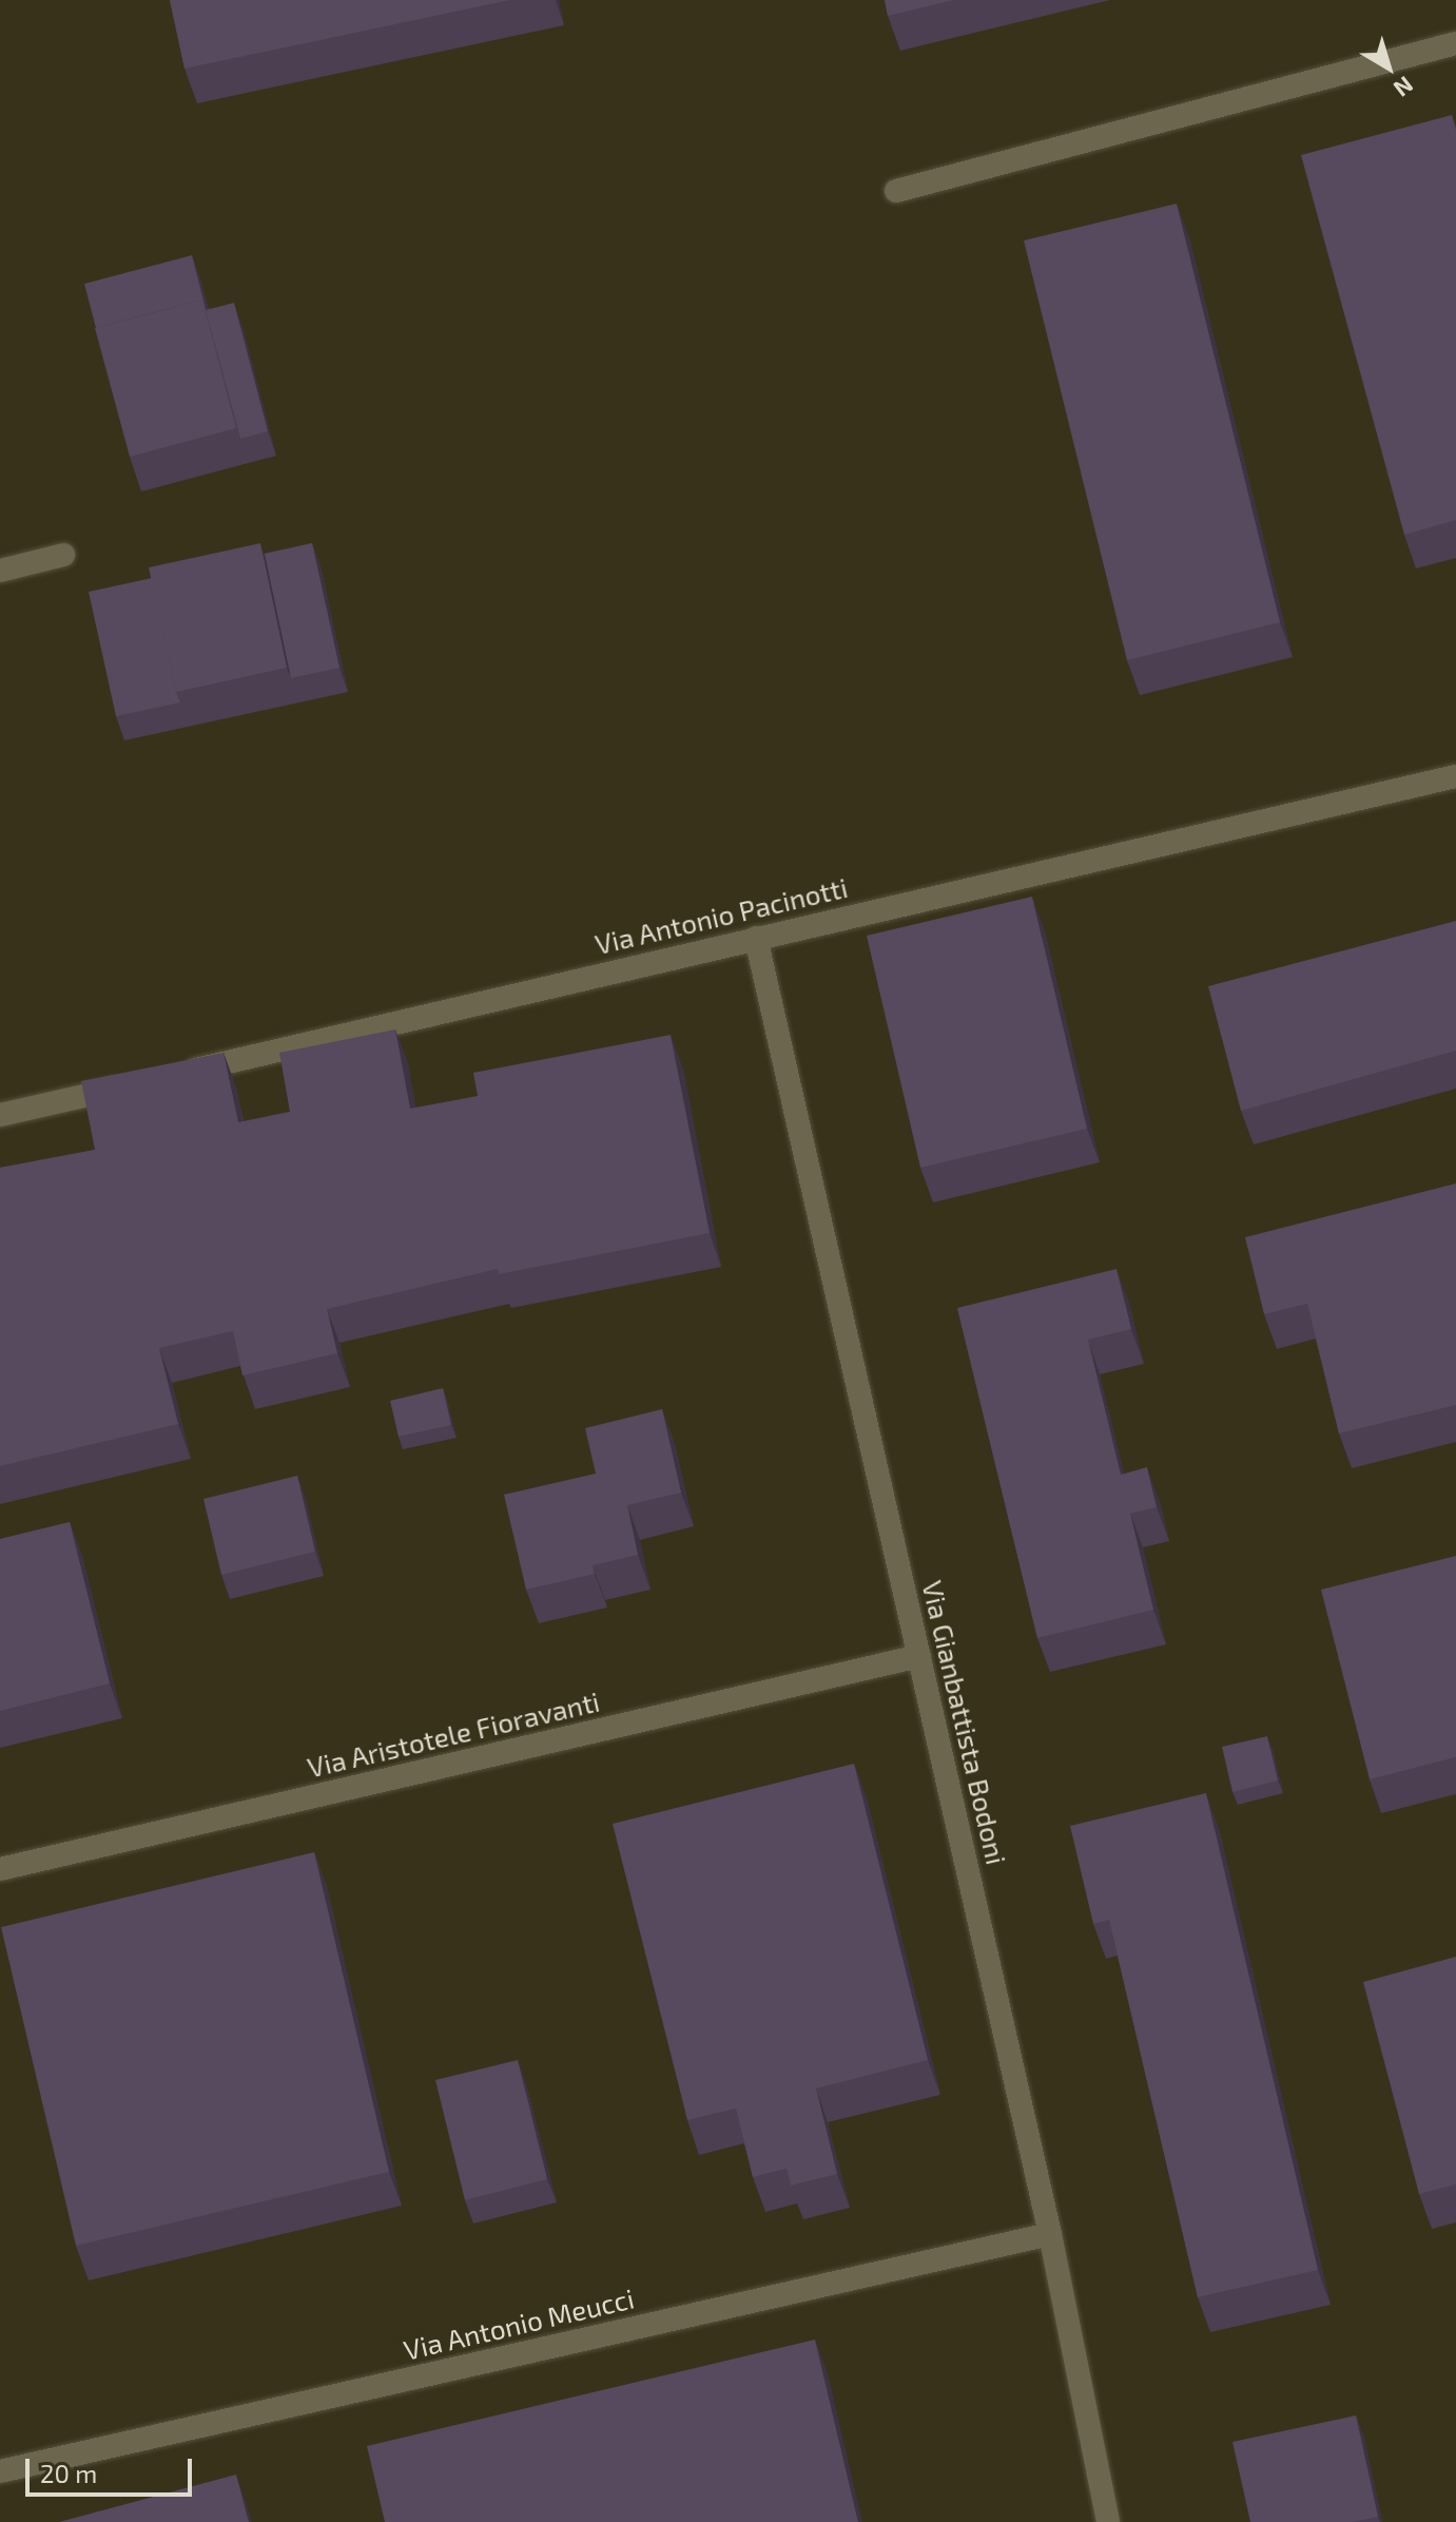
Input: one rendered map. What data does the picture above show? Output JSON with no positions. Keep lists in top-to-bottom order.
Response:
{
  "streets": {
    "street": [
      "Via Antonio Pacinotti",
      "Via Gianbattista Bodoni",
      "Via Aristotele Fioravanti",
      "Via Antonio Meucci"
    ]
  },
  "crossings": [
    ["Via Antonio Pacinotti", "Via Gianbattista Bodoni"],
    ["Via Gianbattista Bodoni", "Via Aristotele Fioravanti"],
    ["Via Gianbattista Bodoni", "Via Antonio Meucci"]
  ],
  "scale_bar": "20 m",
  "north": "bottom right"
}
